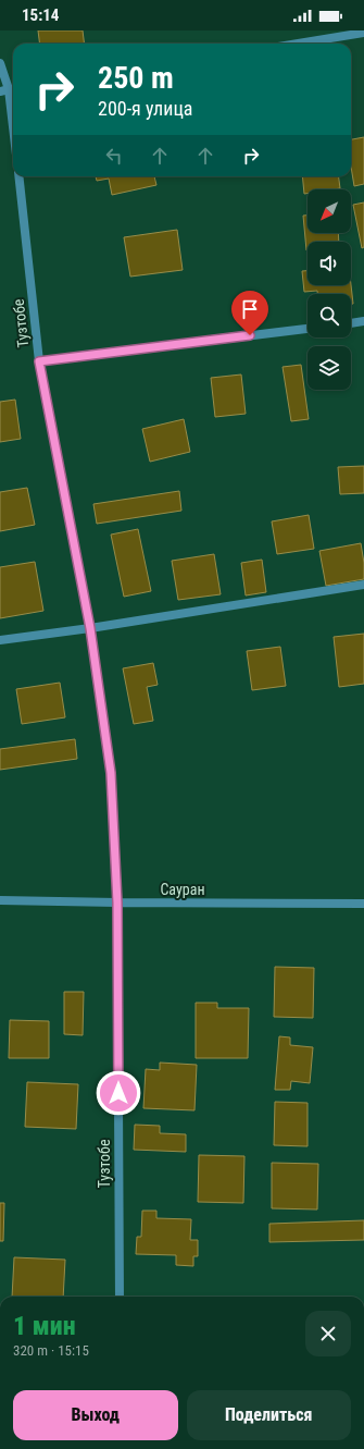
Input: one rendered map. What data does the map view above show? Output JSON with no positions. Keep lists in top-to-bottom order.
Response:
{
  "streets": {
    "street": ["Тузтобе", "Сауран"]
  },
  "crossings": [
    ["Тузтобе", "Сауран"]
  ],
  "north": "bottom left",
  "page": {
    "status": "15:14",
    "turn": ["250 m", "200-я улица"],
    "heading": ["1 мин", "320 m · 15:15"],
    "buttons": ["Выход", "Поделиться"]
  }
}
